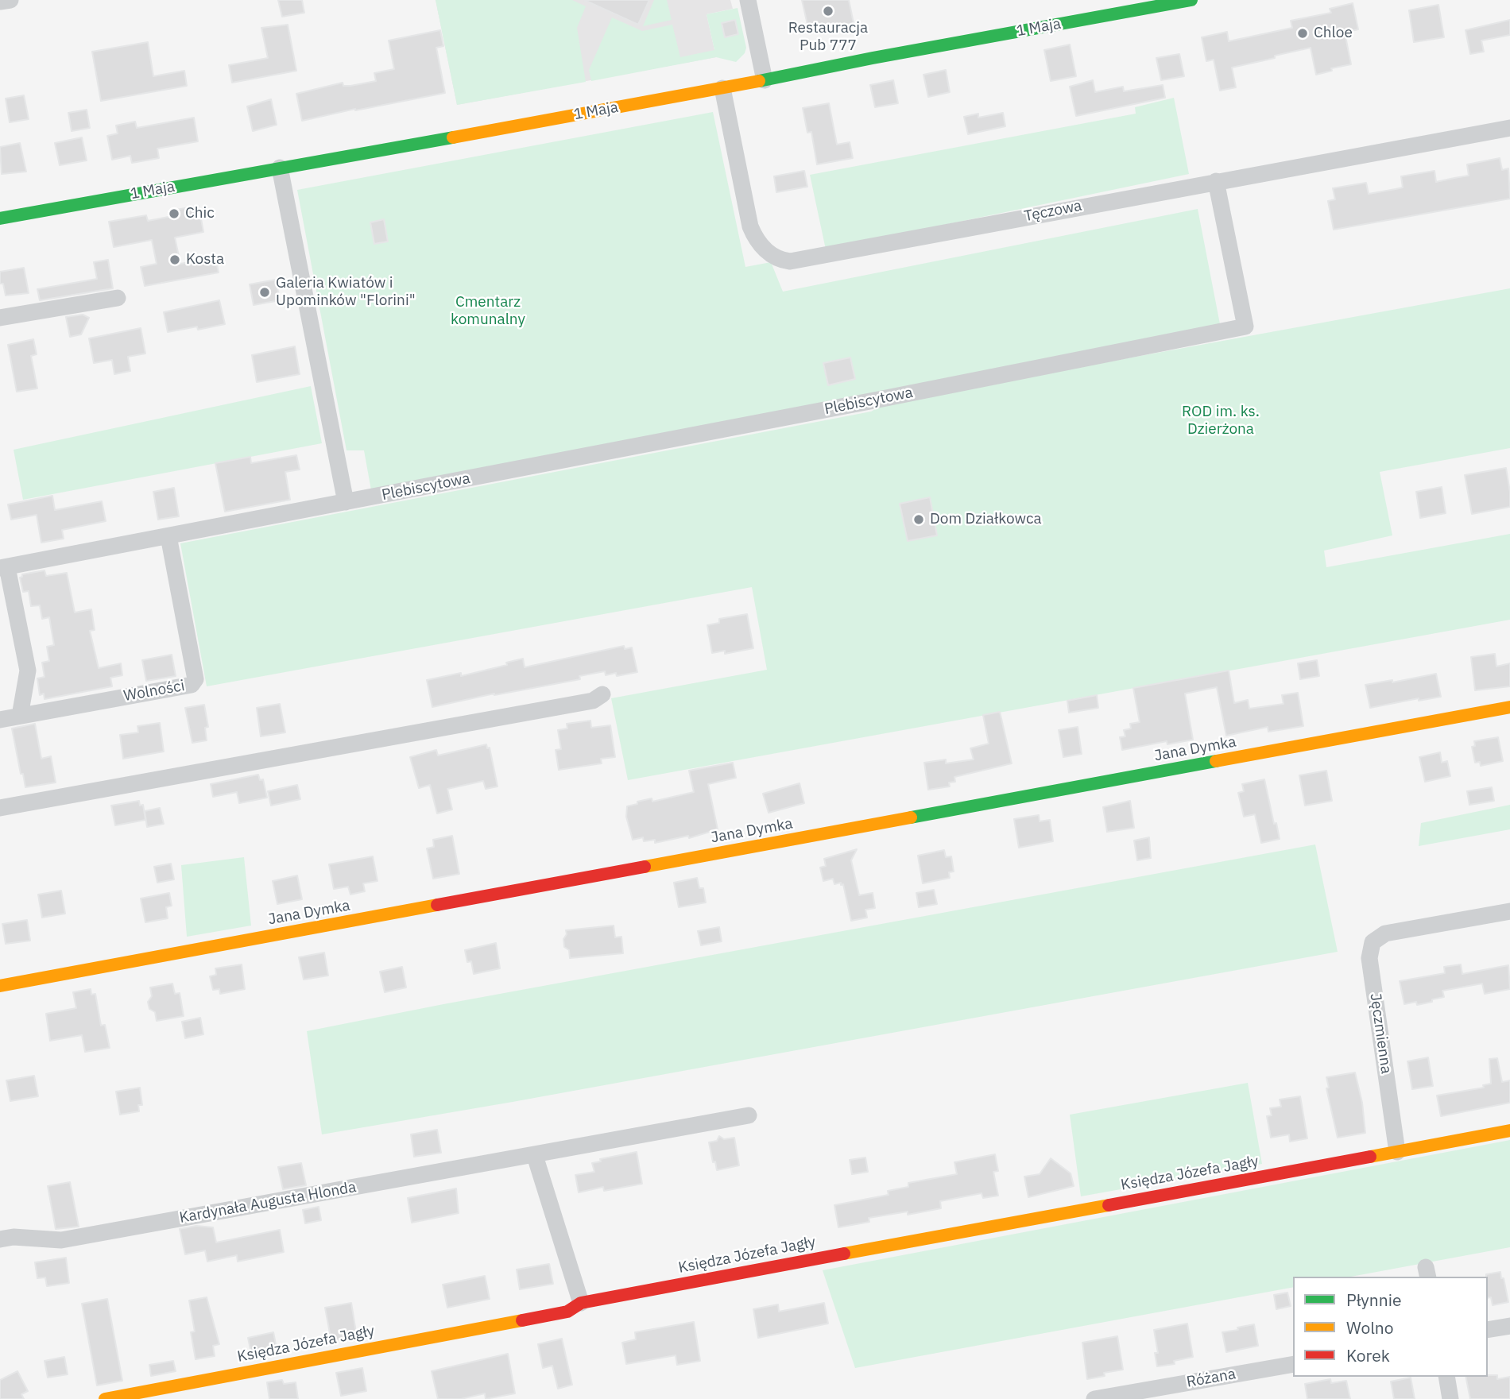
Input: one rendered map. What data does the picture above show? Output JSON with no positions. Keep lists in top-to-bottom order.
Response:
{
  "streets": {
    "street": [
      "1 Maja",
      "Tęczowa",
      "Plebiscytowa",
      "Wolności",
      "Jana Dymka",
      "Jęczmienna",
      "Księdza Józefa Jagły",
      "Kardynała Augusta Hlonda",
      "Różana"
    ]
  },
  "crossings": [
    ["1 Maja", "Tęczowa"],
    ["Tęczowa", "Plebiscytowa"],
    ["Plebiscytowa", "Wolności"],
    ["Jęczmienna", "Księdza Józefa Jagły"]
  ],
  "parks": ["Cmentarz komunalny", "ROD im. ks. Dzierżona"],
  "places": [
    "Restauracja Pub 777",
    "Chloe",
    "Chic",
    "Kosta",
    "Galeria Kwiatów i Upominków \"Florini\"",
    "Dom Działkowca"
  ],
  "legend": ["Płynnie", "Wolno", "Korek"]
}
